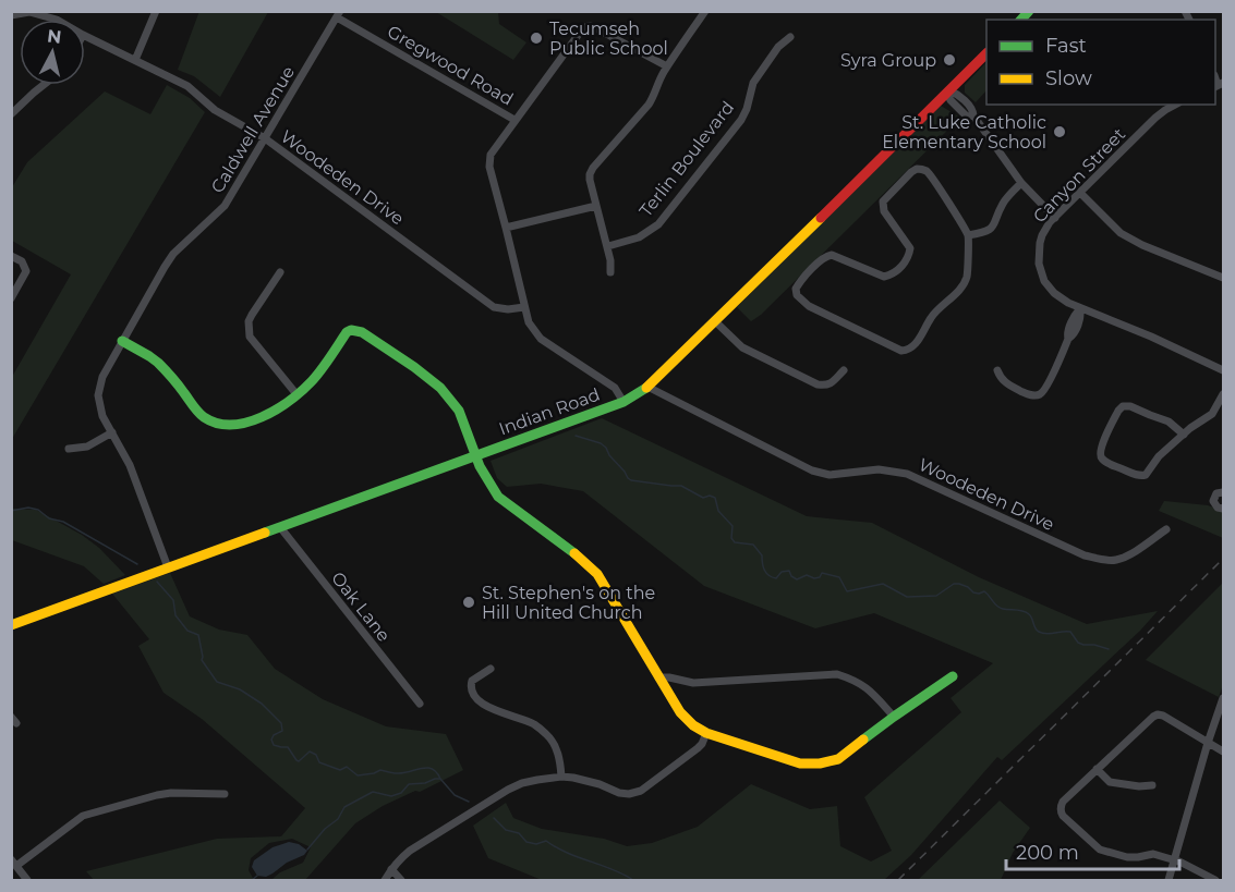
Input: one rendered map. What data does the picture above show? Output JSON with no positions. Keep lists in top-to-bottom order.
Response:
{
  "streets": {
    "street": [
      "Gregwood Road",
      "Caldwell Avenue",
      "Terlin Boulevard",
      "Canyon Street",
      "Woodeden Drive",
      "Indian Road",
      "Oak Lane"
    ]
  },
  "crossings": [
    ["Gregwood Road", "Caldwell Avenue"],
    ["Caldwell Avenue", "Woodeden Drive"],
    ["Caldwell Avenue", "Indian Road"],
    ["Woodeden Drive", "Indian Road"],
    ["Indian Road", "Oak Lane"]
  ],
  "places": [
    "Tecumseh Public School",
    "Syra Group",
    "St. Luke Catholic Elementary School",
    "St. Stephen's on the Hill United Church"
  ],
  "legend": ["Fast", "Slow"],
  "scale_bar": "200 m",
  "north": "top"
}
